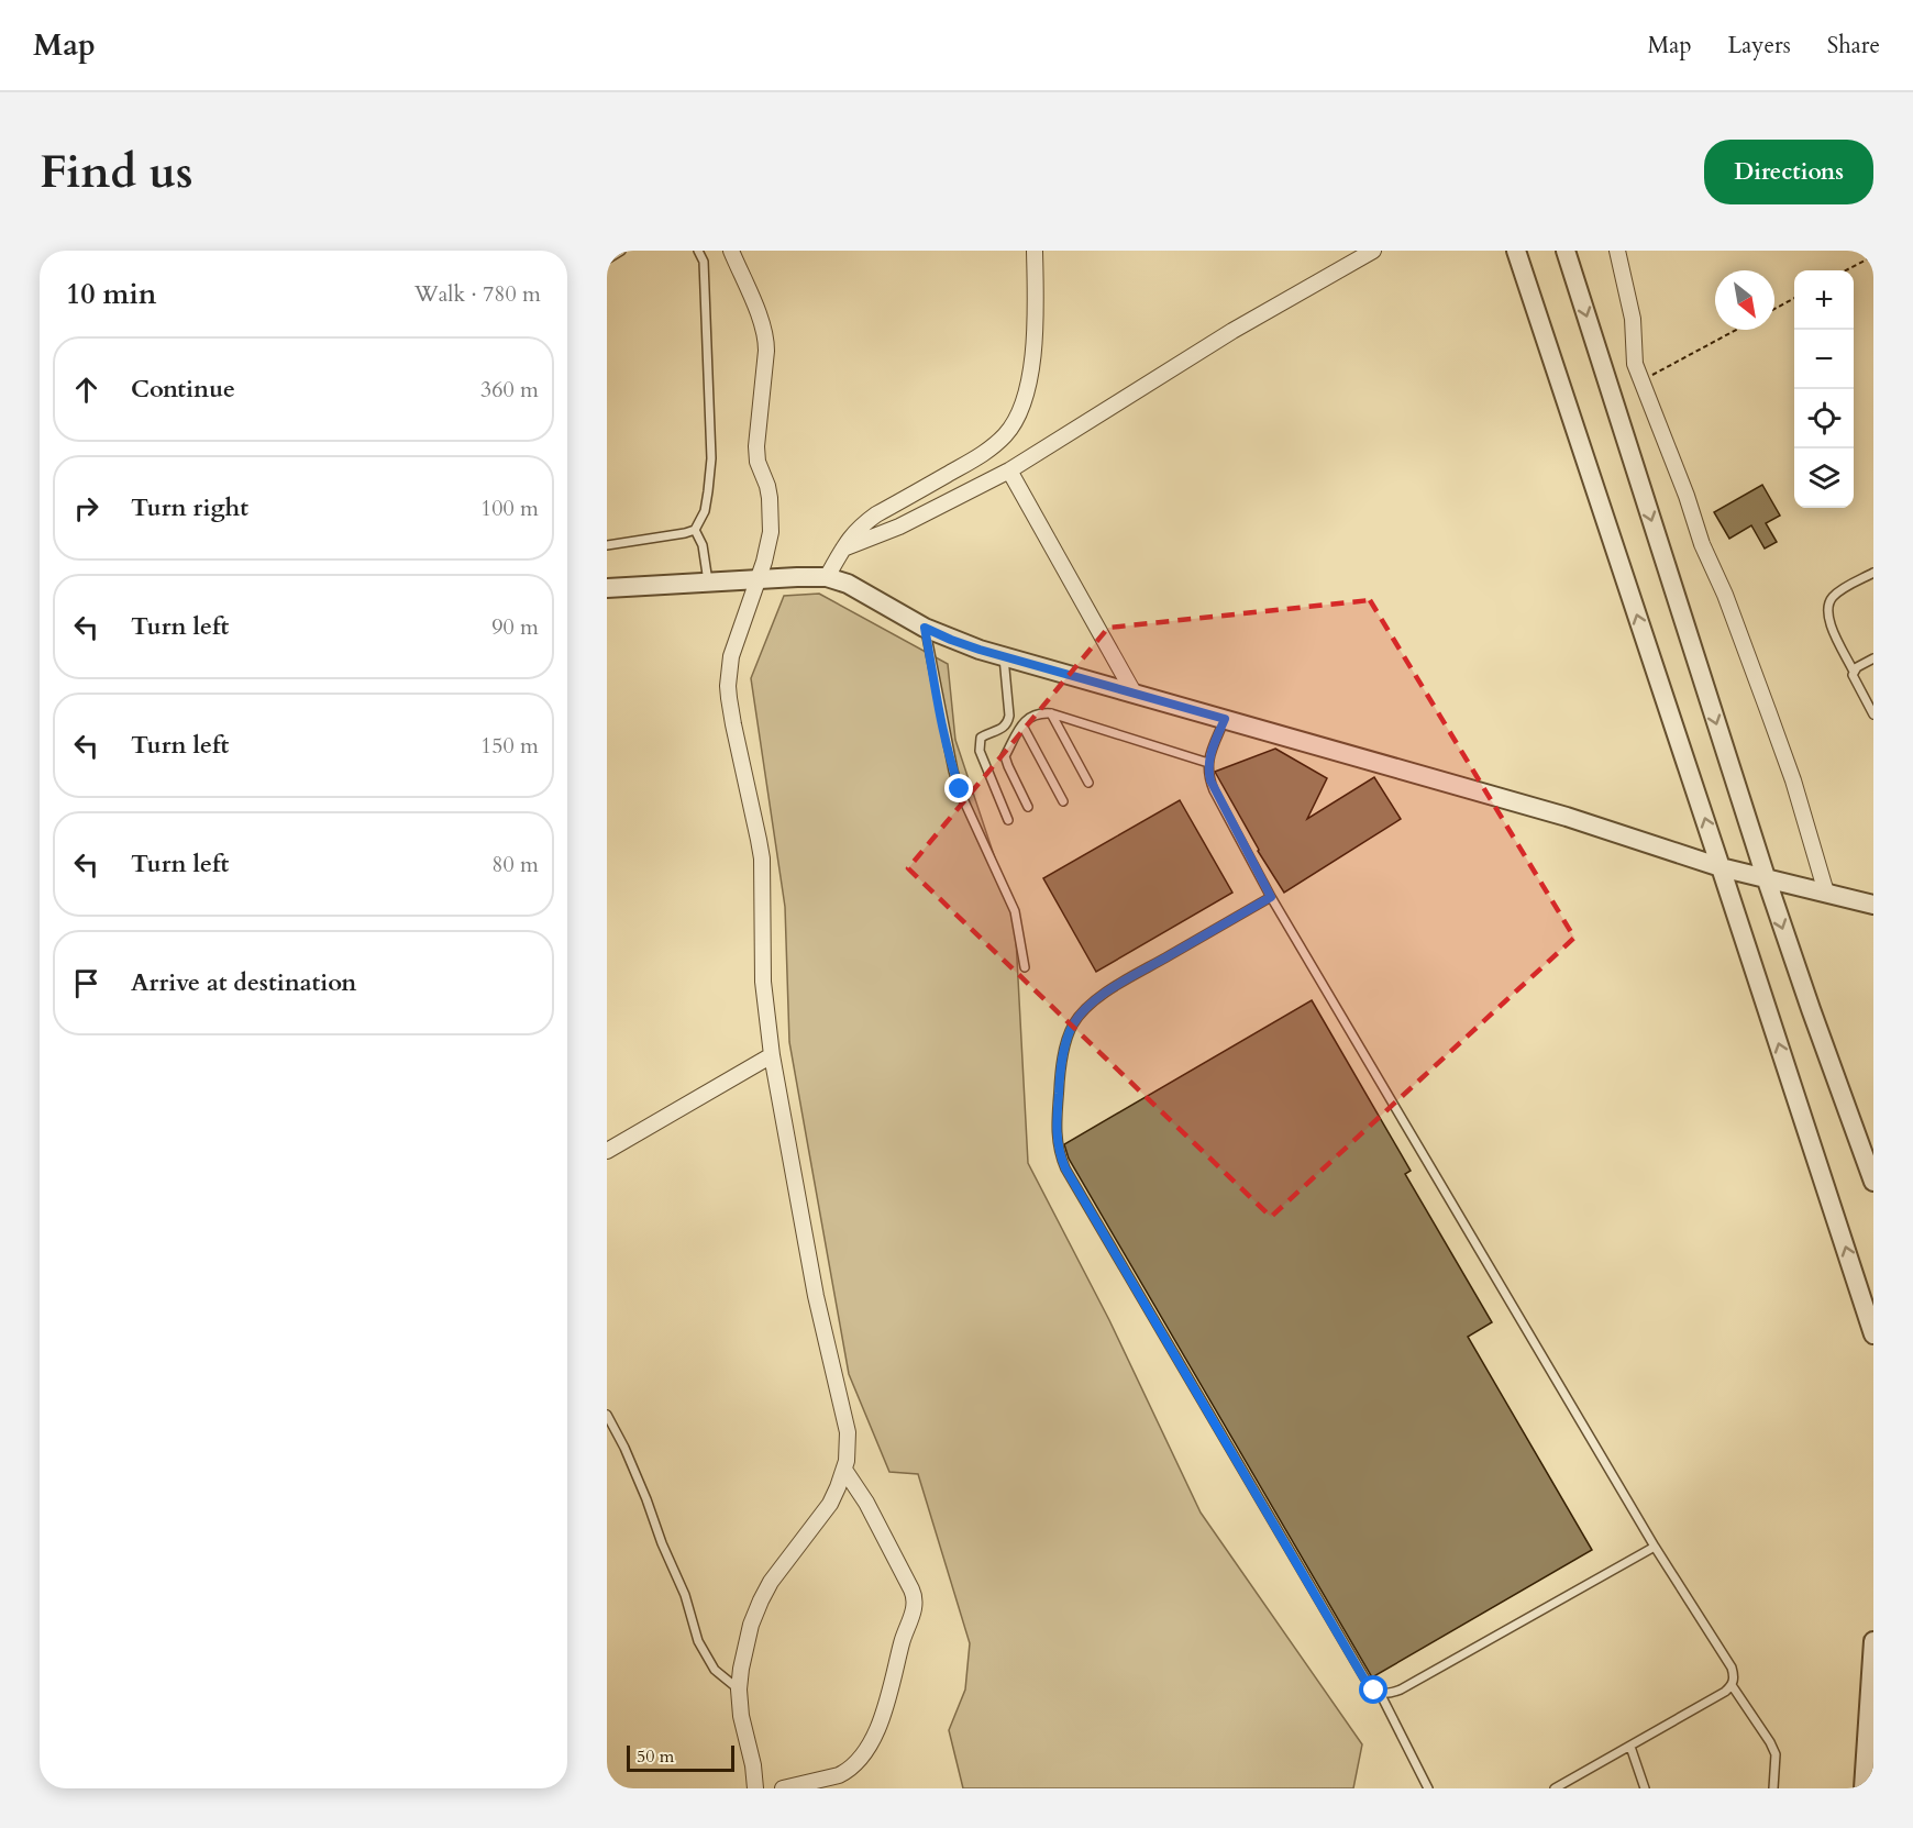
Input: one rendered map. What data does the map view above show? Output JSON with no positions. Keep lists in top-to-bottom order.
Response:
{
  "scale_bar": "50 m",
  "north": "bottom right",
  "page": {
    "header": "Map",
    "nav": ["Map", "Layers", "Share"],
    "buttons": "Directions",
    "title": "Find us",
    "heading": ["10 min", "Walk · 780 m"],
    "map_buttons": ["+", "−"],
    "list": [
      ["Continue", "360 m"],
      ["Turn right", "100 m"],
      ["Turn left", "90 m"],
      ["Turn left", "150 m"],
      ["Turn left", "80 m"],
      "Arrive at destination"
    ],
    "scale": "50 m"
  }
}
